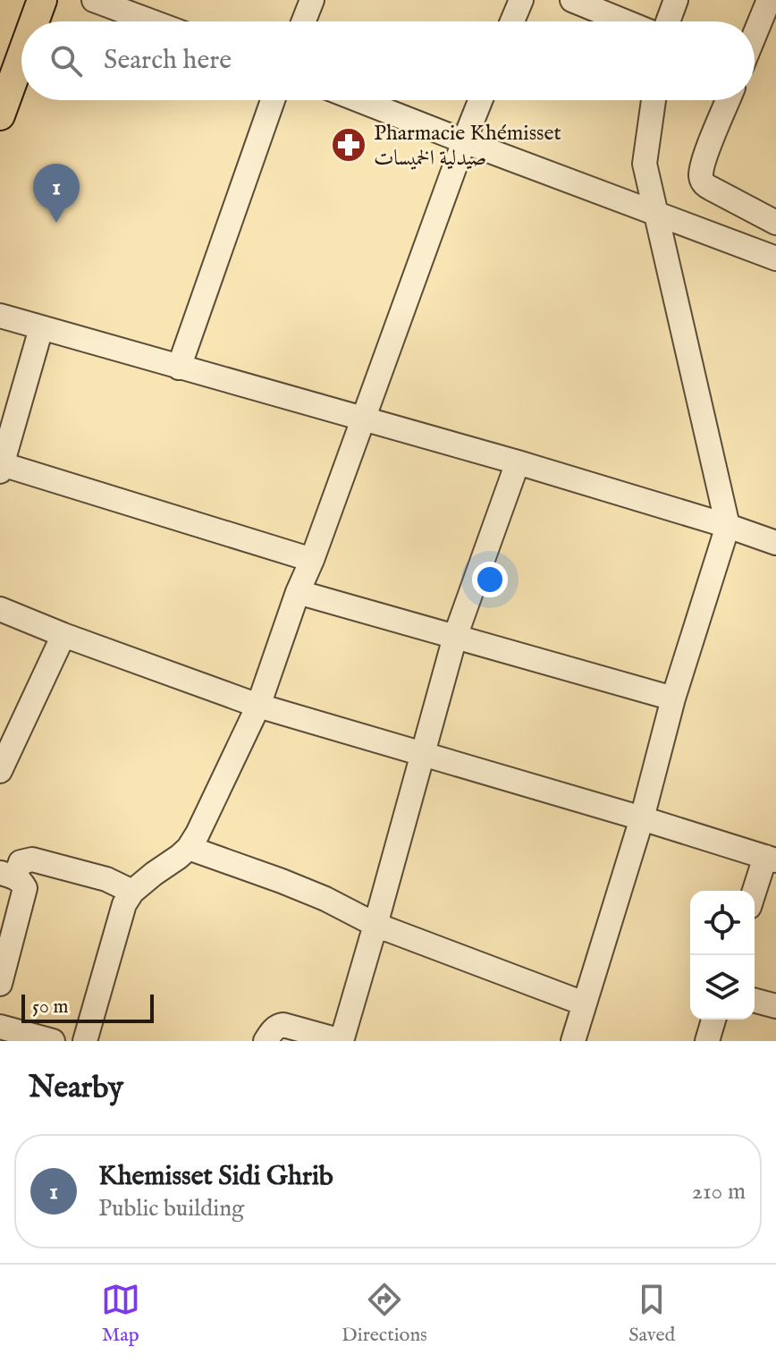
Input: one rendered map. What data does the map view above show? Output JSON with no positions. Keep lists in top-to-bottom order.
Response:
{
  "places": {
    "pharmacy": ["Pharmacie Khémisset صيدلية الخميسات"]
  },
  "scale_bar": "50 m",
  "page": {
    "search": "Search here",
    "pins": "1",
    "scale": "50 m",
    "heading": "Nearby",
    "list": [
      {
        "mark": "1",
        "name": "Khemisset Sidi Ghrib",
        "note": "Public building",
        "value": "210 m"
      }
    ],
    "nav": ["Map", "Directions", "Saved"]
  }
}
